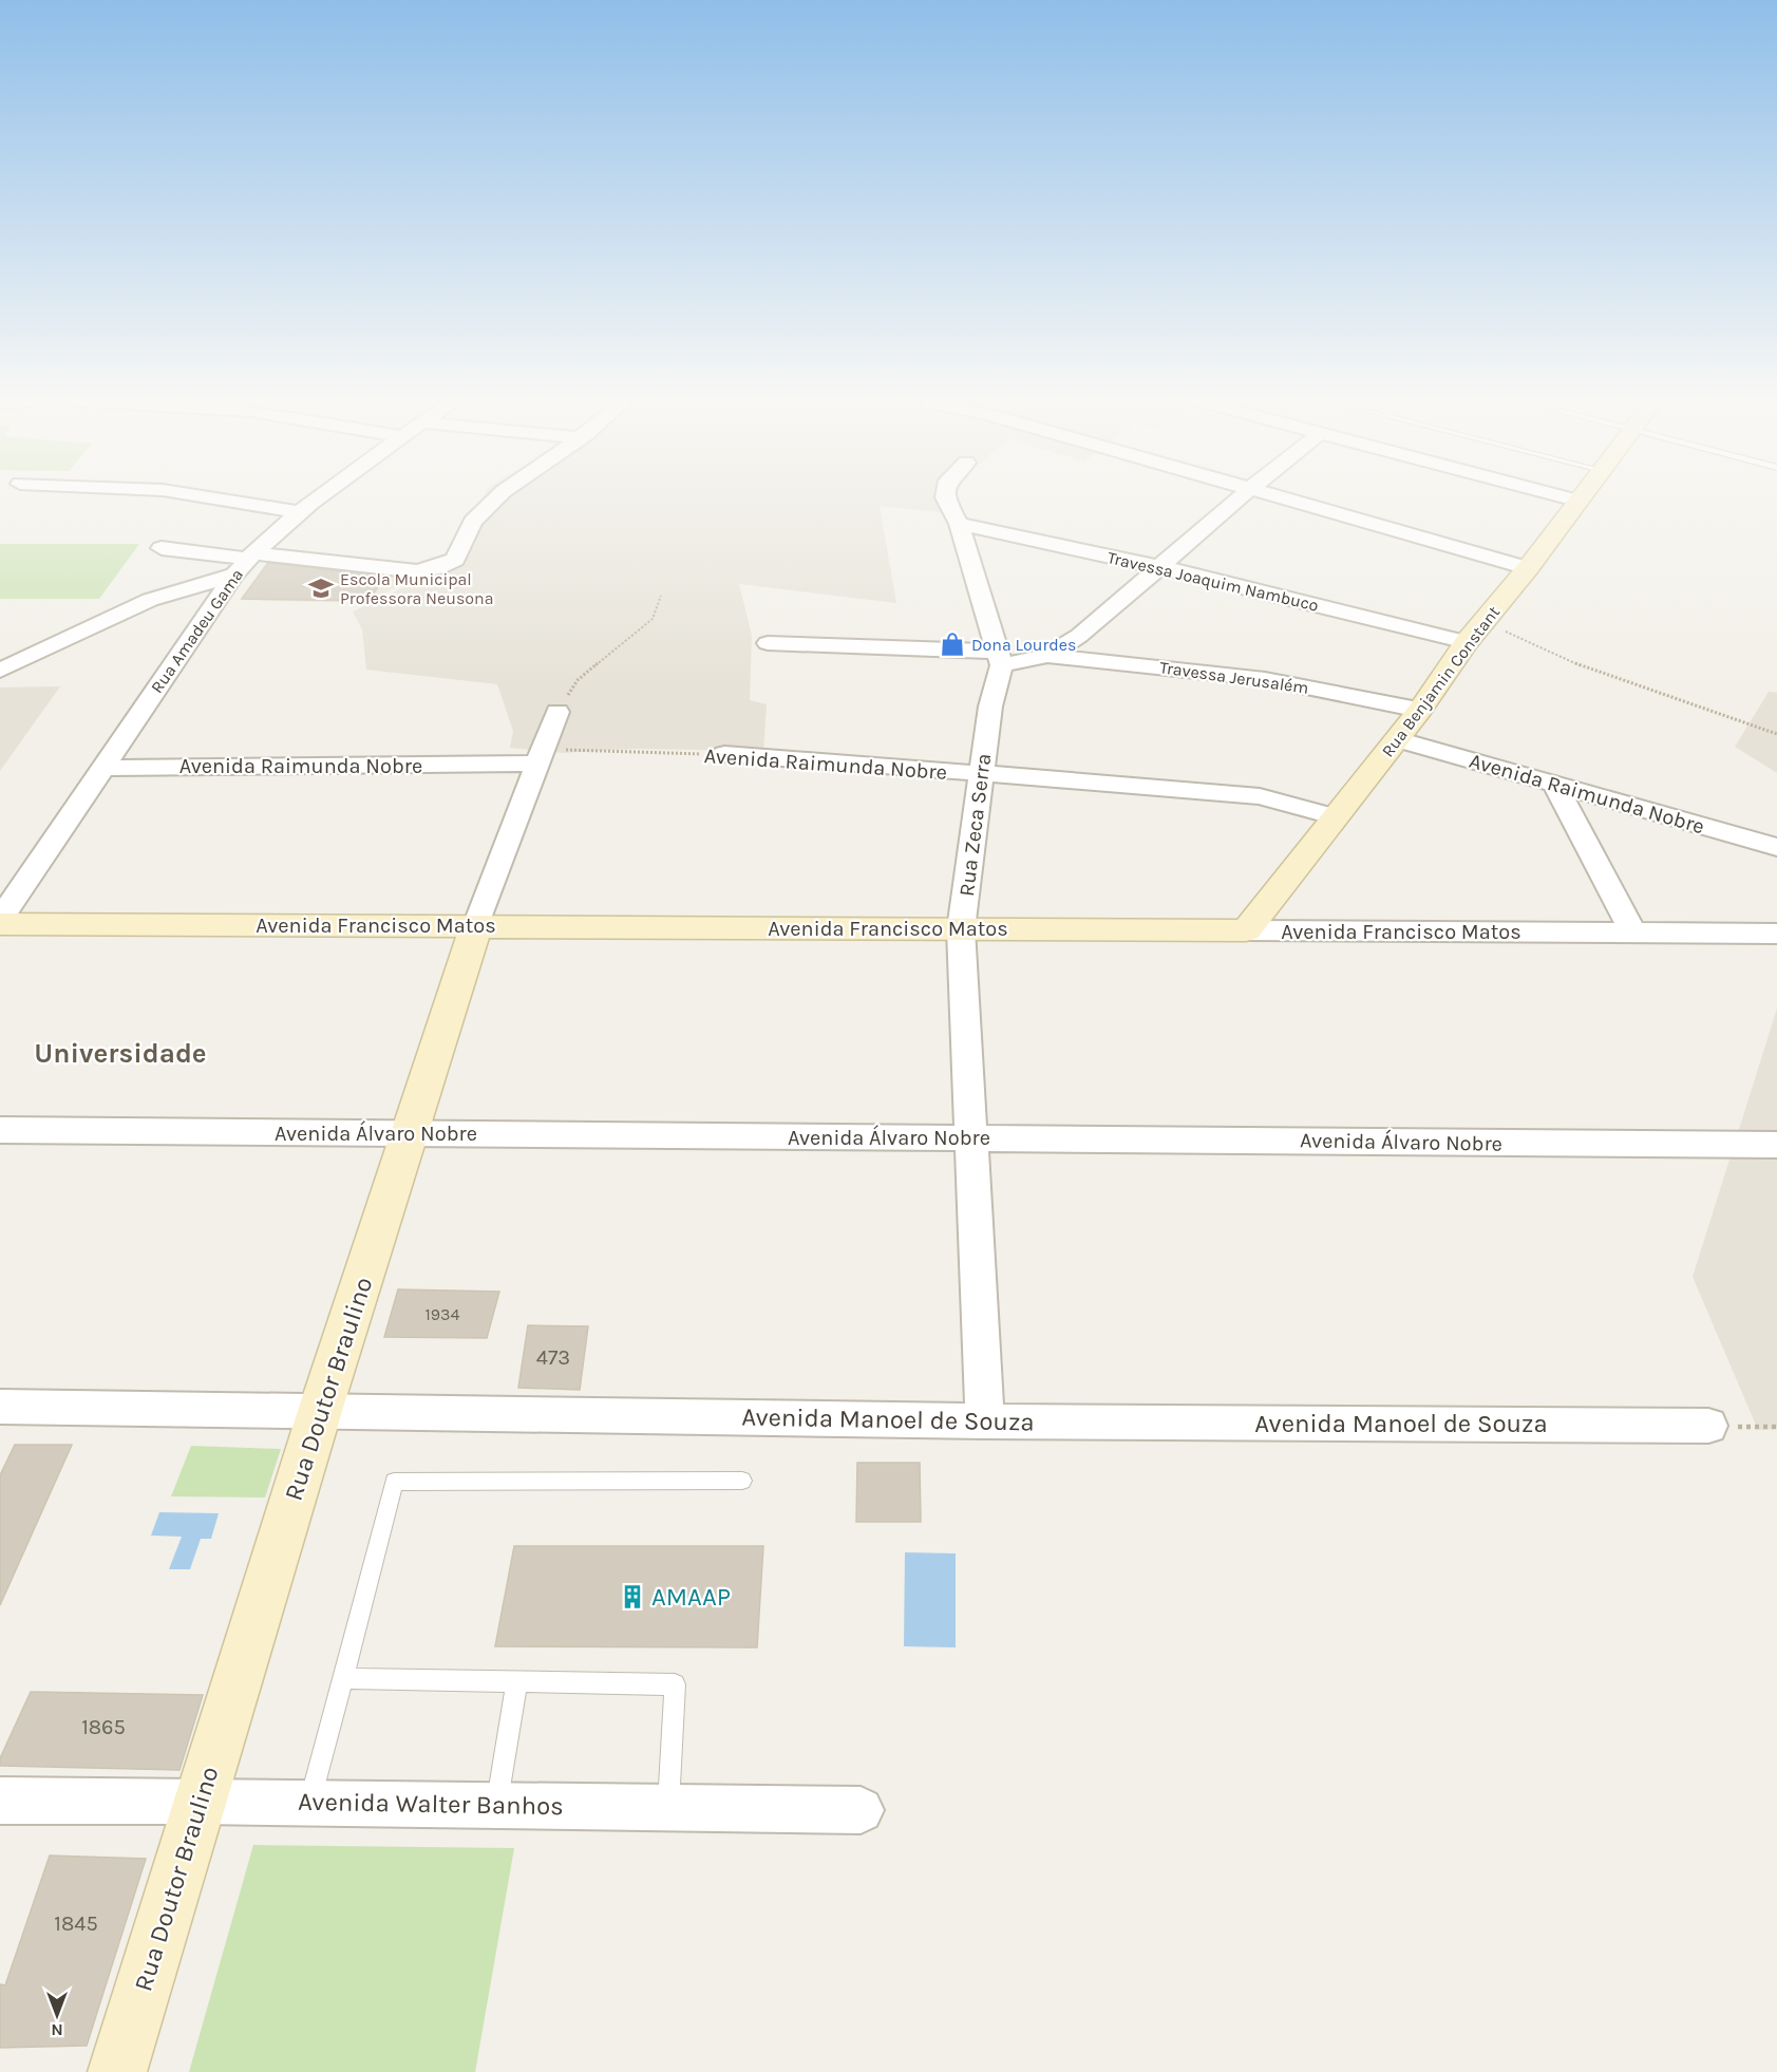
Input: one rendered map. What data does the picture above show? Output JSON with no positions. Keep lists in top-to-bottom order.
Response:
{
  "streets": {
    "street": [
      "Travessa Joaquim Nambuco",
      "Rua Amadeu Gama",
      "Travessa Jerusalém",
      "Rua Benjamin Constant",
      "Avenida Raimunda Nobre",
      "Rua Zeca Serra",
      "Avenida Francisco Matos",
      "Avenida Álvaro Nobre",
      "Rua Doutor Braulino",
      "Avenida Manoel de Souza",
      "Avenida Walter Banhos"
    ]
  },
  "crossings": [
    ["Travessa Joaquim Nambuco", "Rua Benjamin Constant"],
    ["Rua Amadeu Gama", "Avenida Raimunda Nobre"],
    ["Rua Amadeu Gama", "Avenida Francisco Matos"],
    ["Travessa Jerusalém", "Rua Benjamin Constant"],
    ["Rua Benjamin Constant", "Avenida Raimunda Nobre"],
    ["Rua Benjamin Constant", "Avenida Francisco Matos"],
    ["Avenida Raimunda Nobre", "Rua Zeca Serra"],
    ["Avenida Raimunda Nobre", "Rua Doutor Braulino"],
    ["Rua Zeca Serra", "Avenida Francisco Matos"],
    ["Rua Zeca Serra", "Avenida Álvaro Nobre"],
    ["Rua Zeca Serra", "Avenida Manoel de Souza"],
    ["Avenida Francisco Matos", "Rua Doutor Braulino"],
    ["Avenida Álvaro Nobre", "Rua Doutor Braulino"],
    ["Rua Doutor Braulino", "Avenida Manoel de Souza"],
    ["Rua Doutor Braulino", "Avenida Walter Banhos"]
  ],
  "districts": ["Universidade"],
  "places": {
    "school or university": ["Escola Municipal Professora Neusona"],
    "shop": ["Dona Lourdes"],
    "building": ["AMAAP"]
  },
  "house_numbers": [
    "1934",
    "473",
    "1865",
    "1845"
  ],
  "north": "bottom"
}
